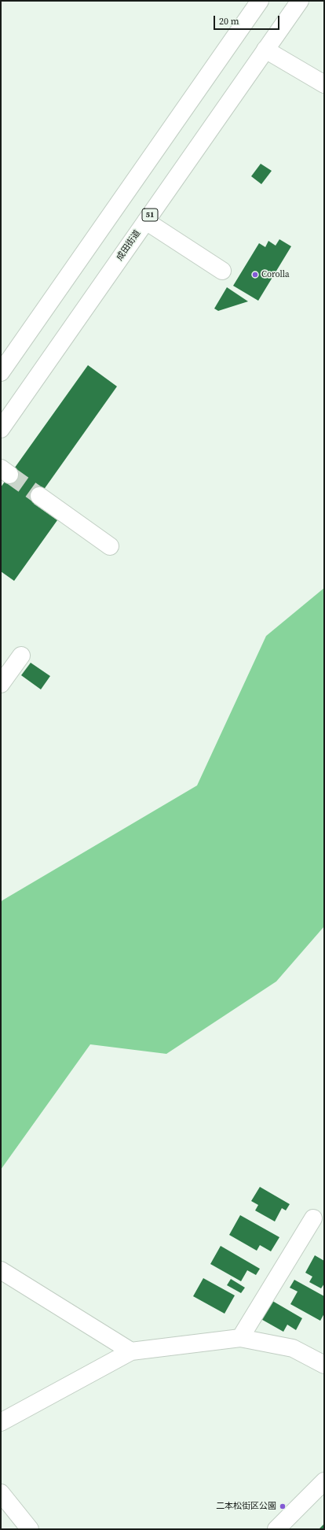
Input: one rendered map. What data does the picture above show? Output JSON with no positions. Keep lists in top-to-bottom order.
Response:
{
  "streets": {
    "main road": ["51", "成田街道"]
  },
  "places": ["Corolla", "二本松街区公園"],
  "scale_bar": "20 m"
}
